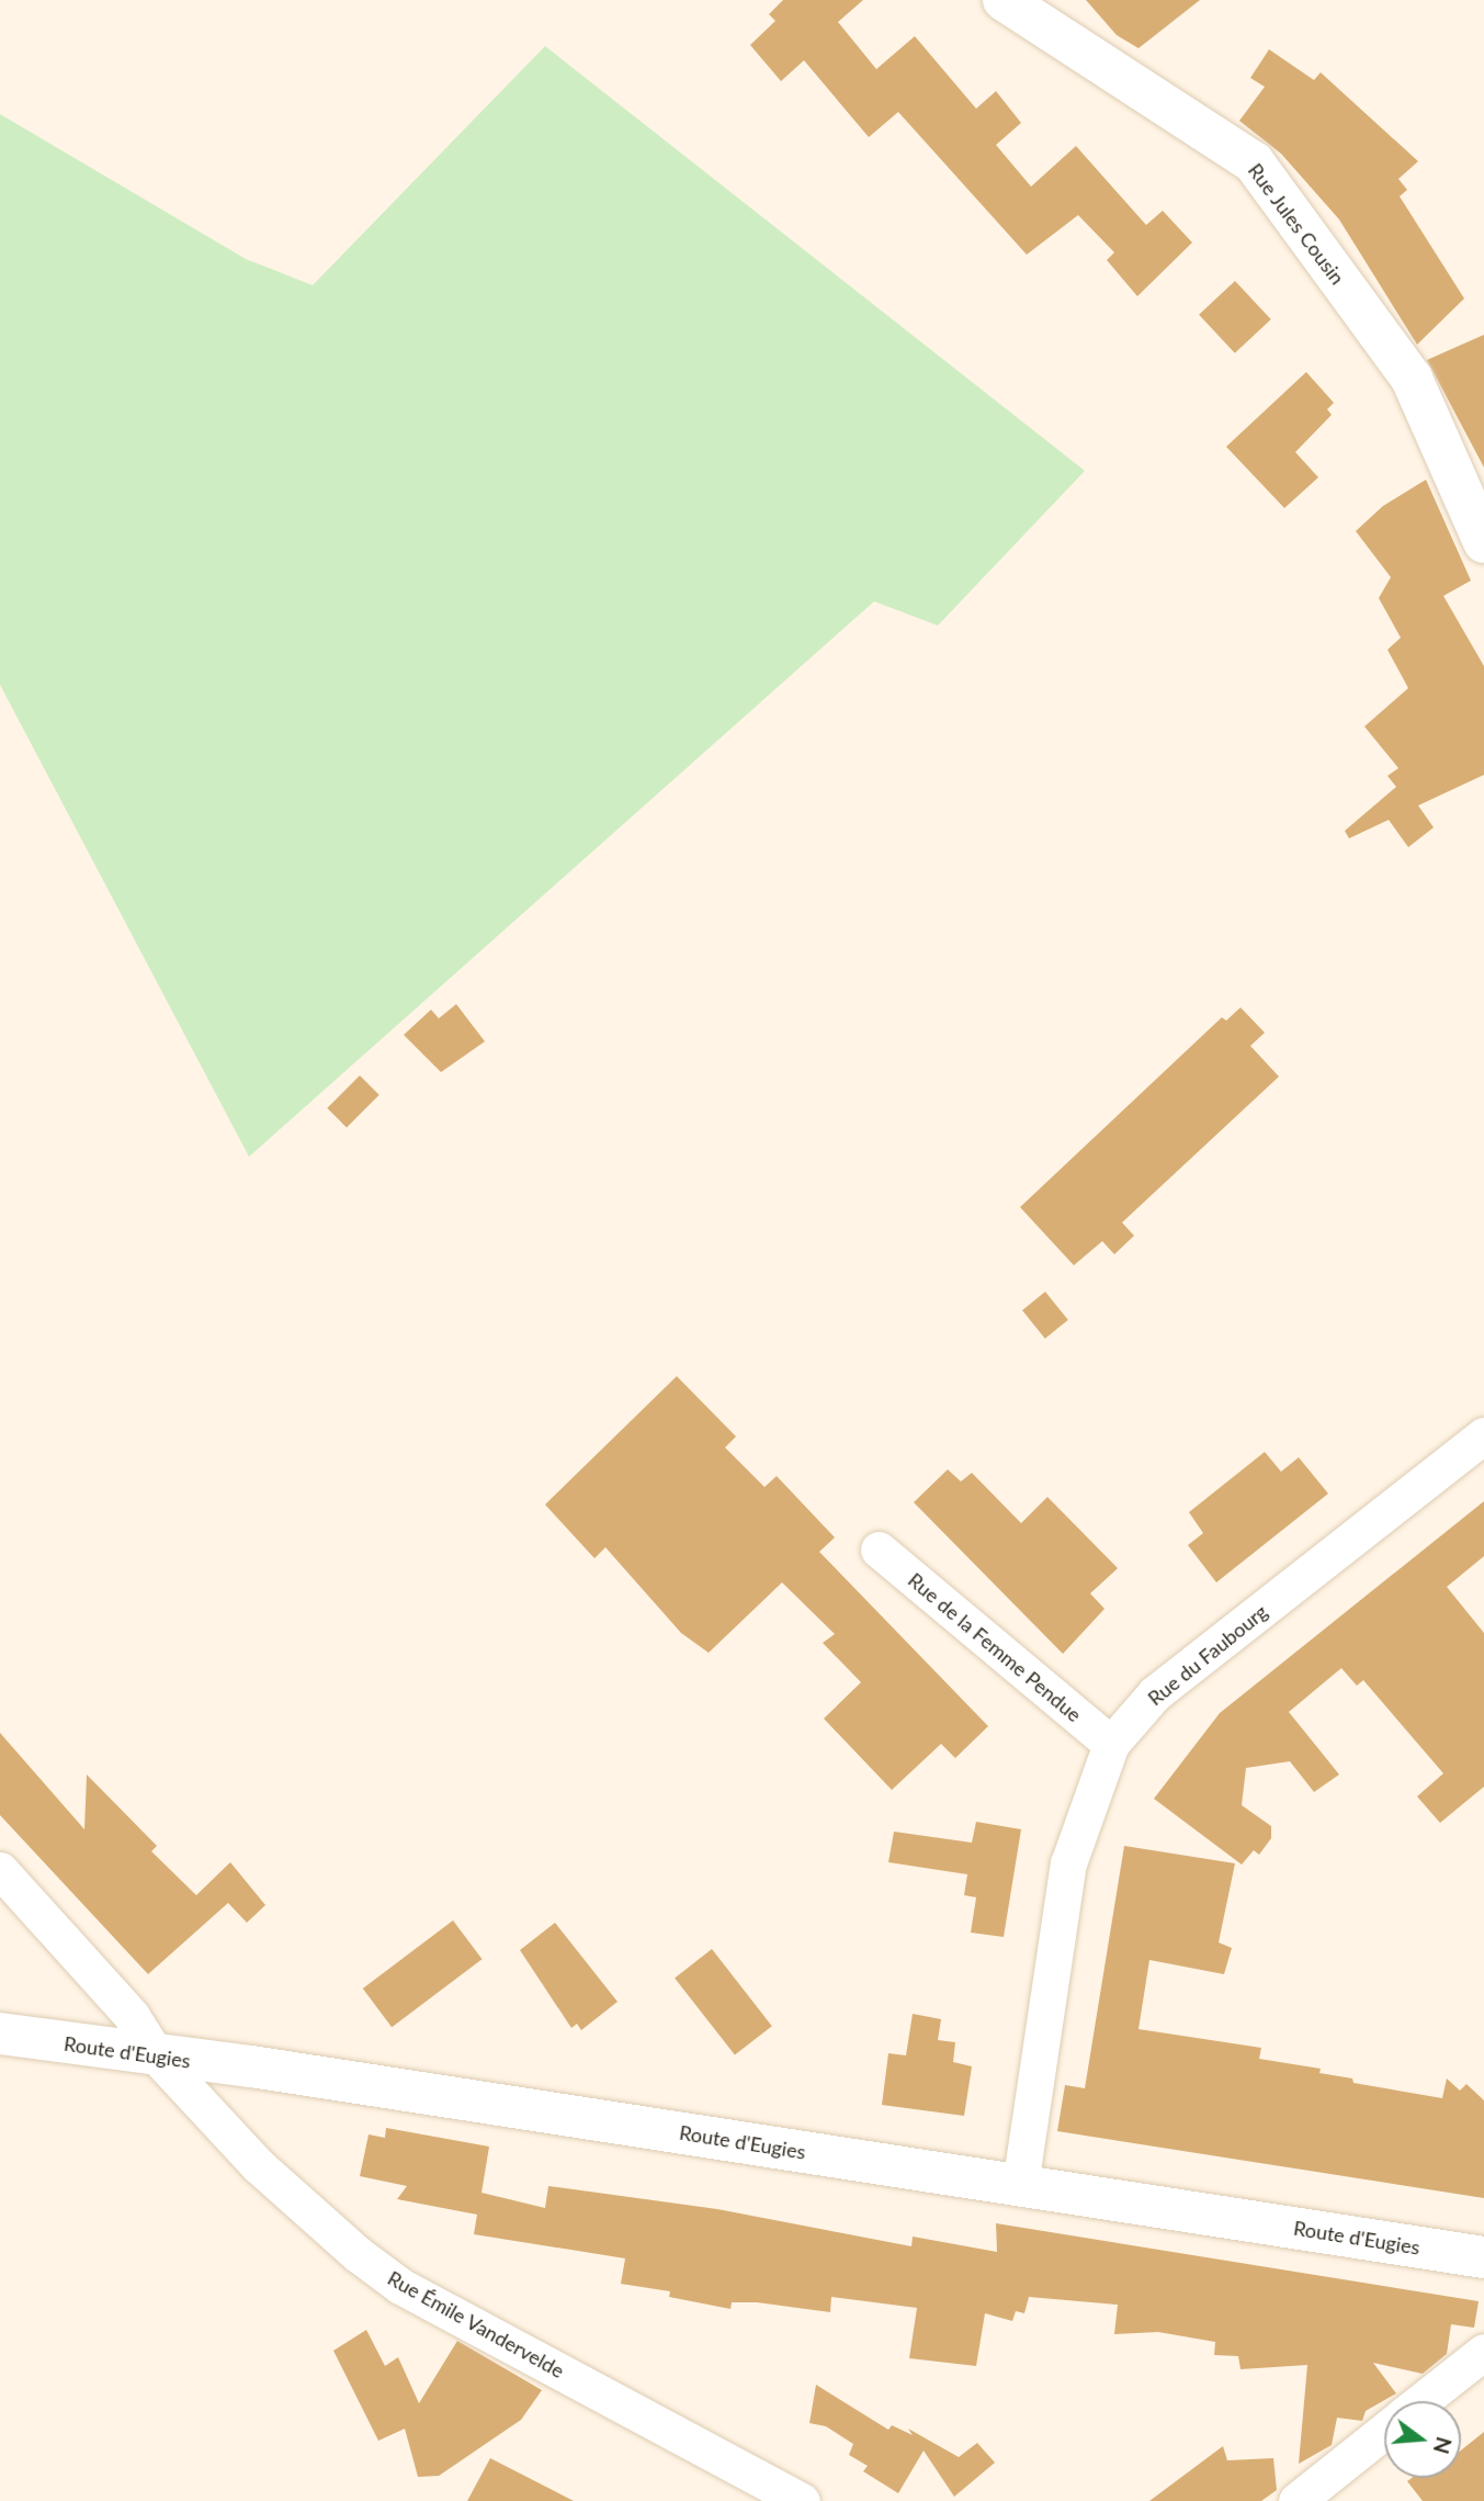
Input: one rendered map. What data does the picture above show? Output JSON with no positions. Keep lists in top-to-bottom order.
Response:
{
  "streets": {
    "main road": ["Rue Jules Cousin", "Route d'Eugies"],
    "street": ["Rue de la Femme Pendue", "Rue du Faubourg", "Rue Émile Vandervelde"]
  },
  "crossings": [
    ["Rue de la Femme Pendue", "Rue du Faubourg"],
    ["Rue du Faubourg", "Route d'Eugies"],
    ["Route d'Eugies", "Rue Émile Vandervelde"]
  ],
  "north": "right"
}
